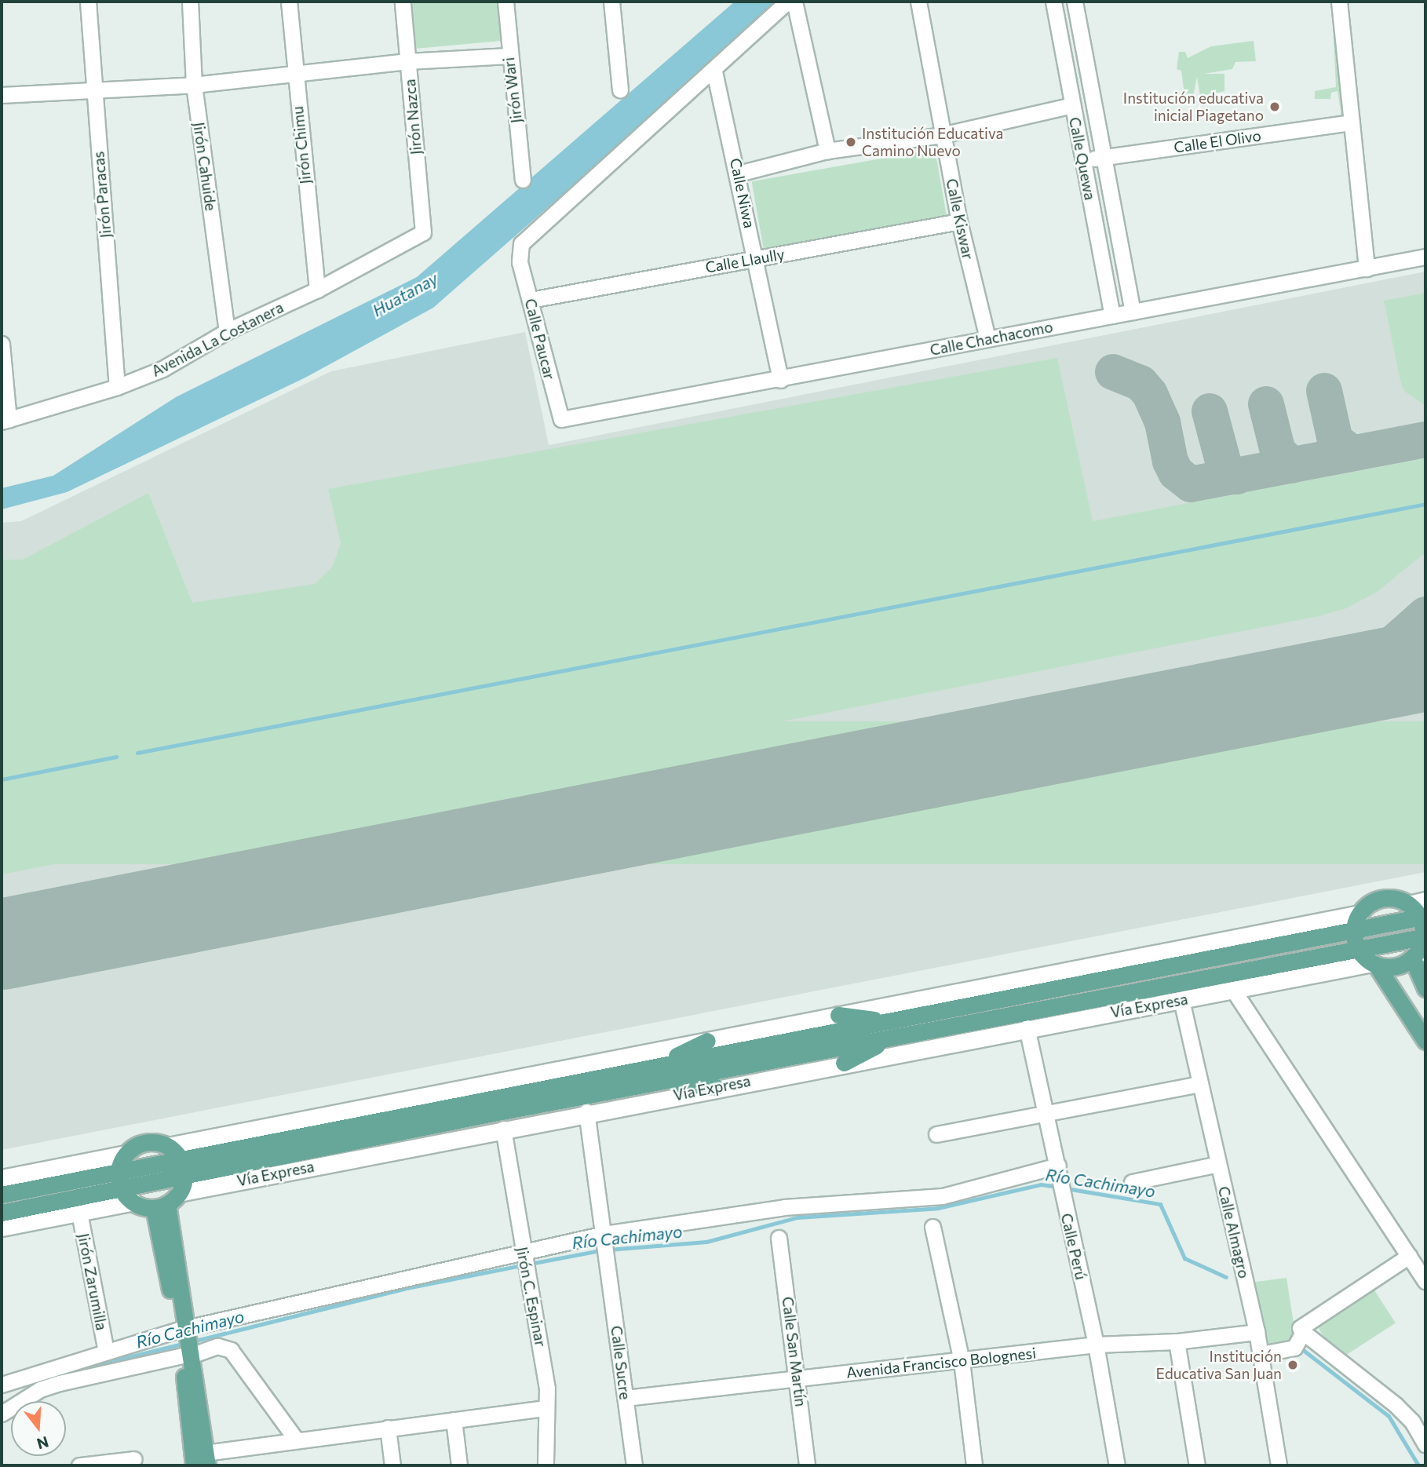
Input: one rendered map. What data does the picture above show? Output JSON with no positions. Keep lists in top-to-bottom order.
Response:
{
  "streets": {
    "main road": ["Vía Expresa"],
    "street": [
      "Jirón Wari",
      "Jirón Nazca",
      "Calle El Olivo",
      "Jirón Chimu",
      "Calle Quewa",
      "Jirón Cahuide",
      "Calle Niwa",
      "Jirón Paracas",
      "Calle Kiswar",
      "Calle Llaully",
      "Calle Chachacomo",
      "Avenida La Costanera",
      "Calle Paucar",
      "Calle Almagro",
      "Calle Perú",
      "Jirón Zarumilla",
      "Jirón C. Espinar",
      "Calle San Martín",
      "Calle Sucre",
      "Avenida Francisco Bolognesi"
    ]
  },
  "crossings": [
    ["Jirón Nazca", "Avenida La Costanera"],
    ["Calle El Olivo", "Calle Quewa"],
    ["Jirón Chimu", "Avenida La Costanera"],
    ["Calle Quewa", "Calle Chachacomo"],
    ["Jirón Cahuide", "Avenida La Costanera"],
    ["Calle Niwa", "Calle Llaully"],
    ["Calle Niwa", "Calle Chachacomo"],
    ["Calle Niwa", "Calle Paucar"],
    ["Jirón Paracas", "Avenida La Costanera"],
    ["Calle Kiswar", "Calle Llaully"],
    ["Calle Kiswar", "Calle Chachacomo"],
    ["Calle Llaully", "Calle Paucar"],
    ["Calle Chachacomo", "Calle Paucar"],
    ["Vía Expresa", "Calle Almagro"],
    ["Vía Expresa", "Calle Perú"],
    ["Vía Expresa", "Jirón Zarumilla"],
    ["Vía Expresa", "Jirón C. Espinar"],
    ["Vía Expresa", "Calle Sucre"],
    ["Calle Almagro", "Avenida Francisco Bolognesi"],
    ["Calle Perú", "Avenida Francisco Bolognesi"],
    ["Calle San Martín", "Avenida Francisco Bolognesi"],
    ["Calle Sucre", "Avenida Francisco Bolognesi"]
  ],
  "water": ["Huatanay", "Río Cachimayo"],
  "places": ["Institución educativa inicial Piagetano", "Institución Educativa Camino Nuevo", "Institución Educativa San Juan"],
  "north": "bottom"
}
